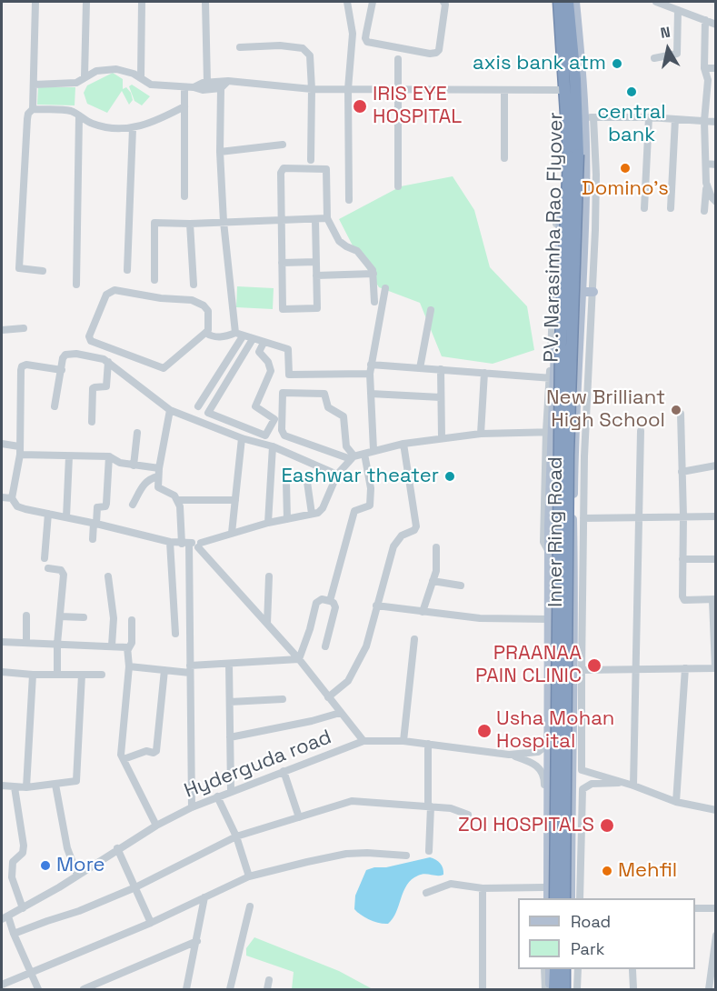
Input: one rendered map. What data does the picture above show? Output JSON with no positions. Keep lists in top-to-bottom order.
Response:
{
  "streets": {
    "highway": ["P.V. Narasimha Rao Flyover"],
    "main road": ["Inner Ring Road"],
    "street": ["Hyderguda road"]
  },
  "crossings": [
    ["Inner Ring Road", "Hyderguda road"]
  ],
  "places": [
    "axis bank atm",
    "central bank",
    "IRIS EYE HOSPITAL",
    "Domino's",
    "New Brilliant High School",
    "Eashwar theater",
    "PRAANAA PAIN CLINIC",
    "Usha Mohan Hospital",
    "ZOI HOSPITALS",
    "More",
    "Mehfil"
  ],
  "legend": ["Road", "Park"],
  "north": "top"
}
